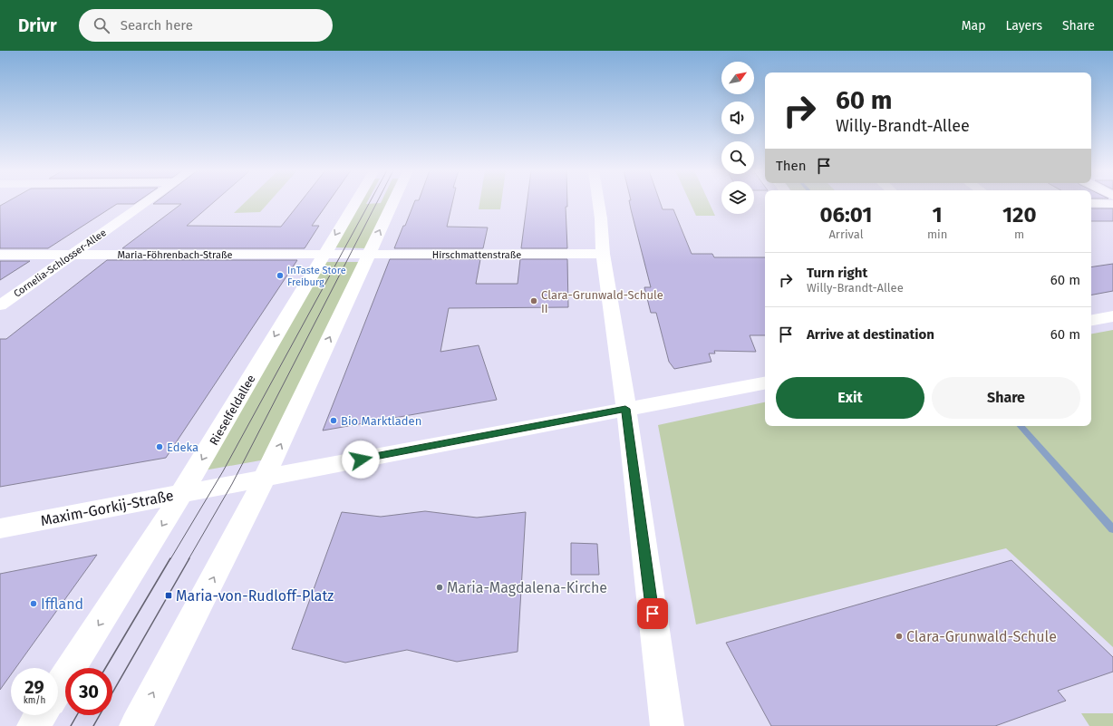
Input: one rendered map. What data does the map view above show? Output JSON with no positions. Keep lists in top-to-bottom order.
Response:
{
  "streets": {
    "street": [
      "Maria-Föhrenbach-Straße",
      "Hirschmattenstraße",
      "Cornelia-Schlosser-Allee",
      "Rieselfeldallee",
      "Maxim-Gorkij-Straße"
    ]
  },
  "crossings": [
    ["Maria-Föhrenbach-Straße", "Hirschmattenstraße"],
    ["Maria-Föhrenbach-Straße", "Cornelia-Schlosser-Allee"],
    ["Maria-Föhrenbach-Straße", "Rieselfeldallee"],
    ["Rieselfeldallee", "Maxim-Gorkij-Straße"]
  ],
  "places": {
    "other": [
      "InTaste Store Freiburg",
      "Clara-Grunwald-Schule II",
      "Bio Marktladen",
      "Edeka",
      "Maria-Magdalena-Kirche",
      "Iffland",
      "Clara-Grunwald-Schule"
    ],
    "transit": ["Maria-von-Rudloff-Platz"]
  },
  "north": "top right",
  "page": {
    "header": "Drivr",
    "search": "Search here",
    "nav": ["Map", "Layers", "Share"],
    "turn": ["60 m", "Willy-Brandt-Allee"],
    "then": "Then",
    "eta": [
      "06:01",
      "Arrival",
      "1",
      "min",
      "120",
      "m"
    ],
    "list": [
      {
        "name": "Turn right",
        "note": "Willy-Brandt-Allee",
        "value": "60 m"
      },
      {
        "name": "Arrive at destination",
        "value": "60 m"
      }
    ],
    "buttons": ["Exit", "Share"],
    "speed": "29 km/h",
    "limit": "30"
  }
}
